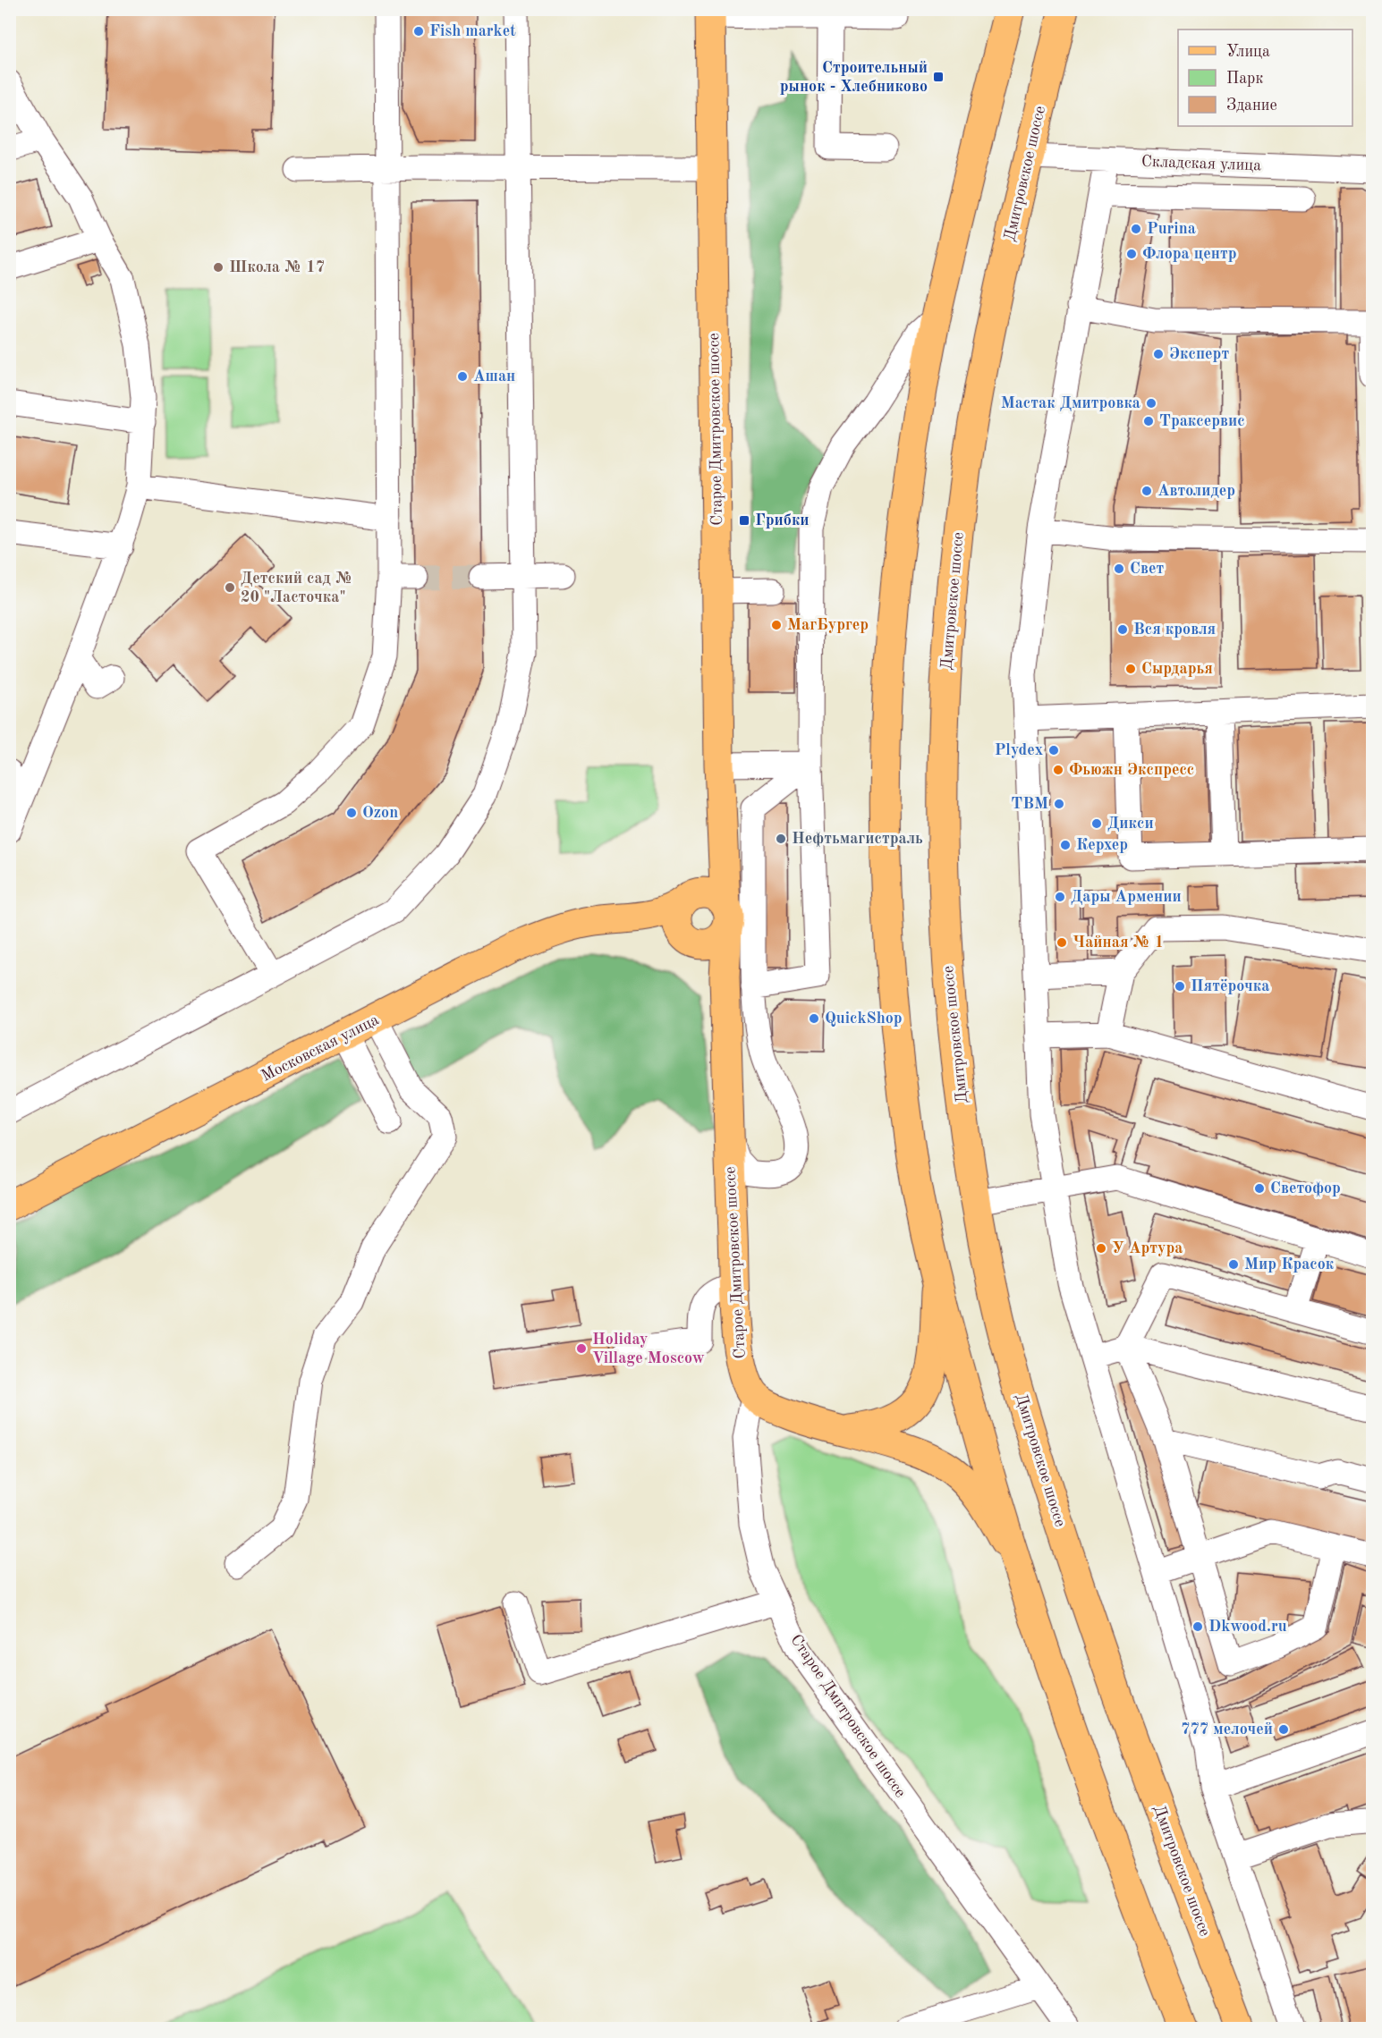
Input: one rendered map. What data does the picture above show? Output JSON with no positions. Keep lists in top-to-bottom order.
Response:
{
  "streets": {
    "main road": ["Дмитровское шоссе", "Старое Дмитровское шоссе", "Московская улица"],
    "street": ["Складская улица"]
  },
  "crossings": [
    ["Складская улица", "Дмитровское шоссе"],
    ["Старое Дмитровское шоссе", "Московская улица"]
  ],
  "places": {
    "other": [
      "Fish market",
      "Purina",
      "Флора центр",
      "Школа № 17",
      "Эксперт",
      "Ашан",
      "Мастак Дмитровка",
      "Траксервис",
      "Автолидер",
      "Свет",
      "Детский сад № 20 \"Ласточка\"",
      "МагБургер",
      "Вся кровля",
      "Сырдарья",
      "Plydex",
      "Фьюжн Экспресс",
      "ТВМ",
      "Ozon",
      "Дикси",
      "Нефтьмагистраль",
      "Керхер",
      "Дары Армении",
      "Чайная № 1",
      "Пятёрочка",
      "QuickShop",
      "Светофор",
      "У Артура",
      "Мир Красок",
      "Holiday Village Moscow",
      "Dkwood.ru",
      "777 мелочей"
    ],
    "transit": ["Строительный рынок - Хлебниково", "Грибки"]
  },
  "legend": ["Улица", "Парк", "Здание"]
}
